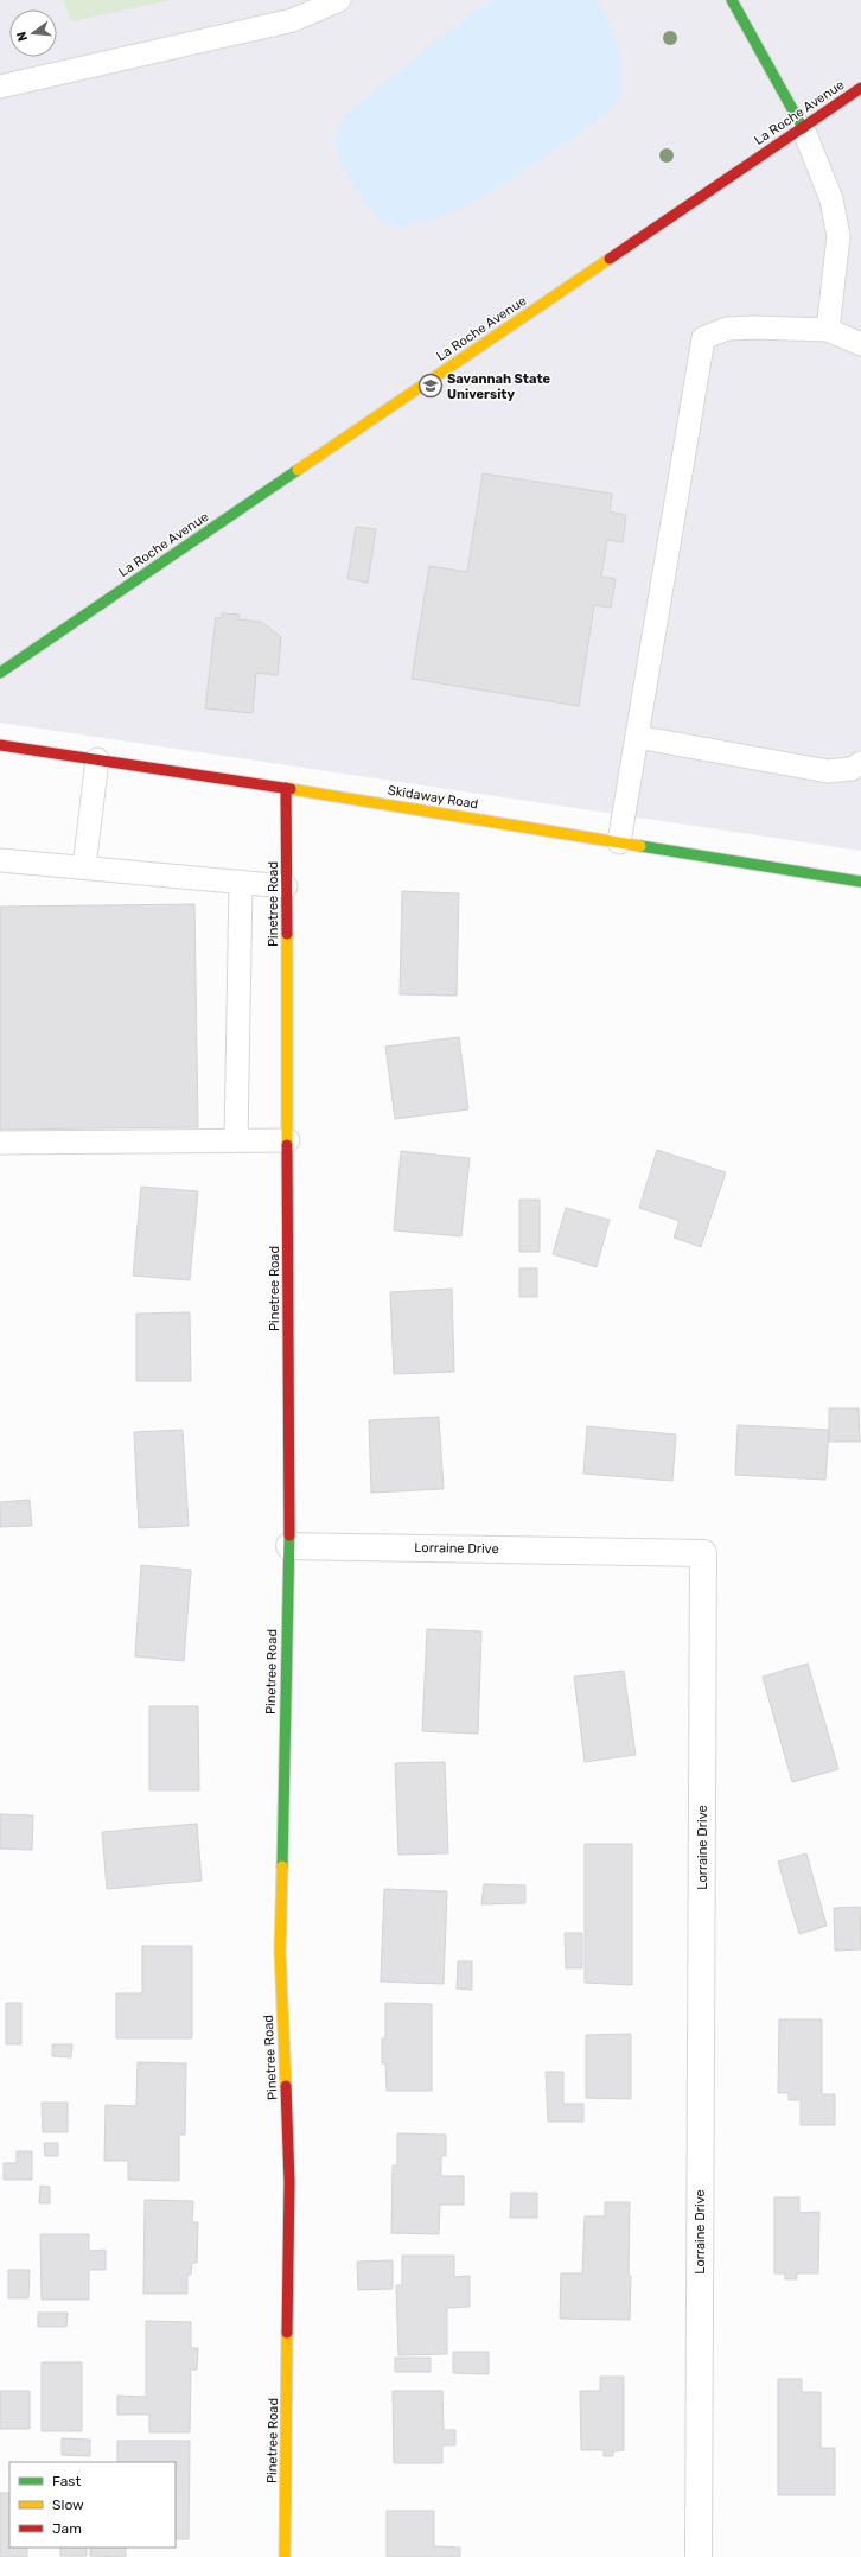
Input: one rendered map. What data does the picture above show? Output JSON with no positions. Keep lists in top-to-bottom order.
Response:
{
  "streets": {
    "main road": ["La Roche Avenue", "Skidaway Road", "Pinetree Road"],
    "street": ["Lorraine Drive"]
  },
  "crossings": [
    ["Skidaway Road", "Pinetree Road"],
    ["Pinetree Road", "Lorraine Drive"]
  ],
  "places": {
    "school or university": ["Savannah State University"]
  },
  "legend": ["Fast", "Slow", "Jam"],
  "north": "left"
}
